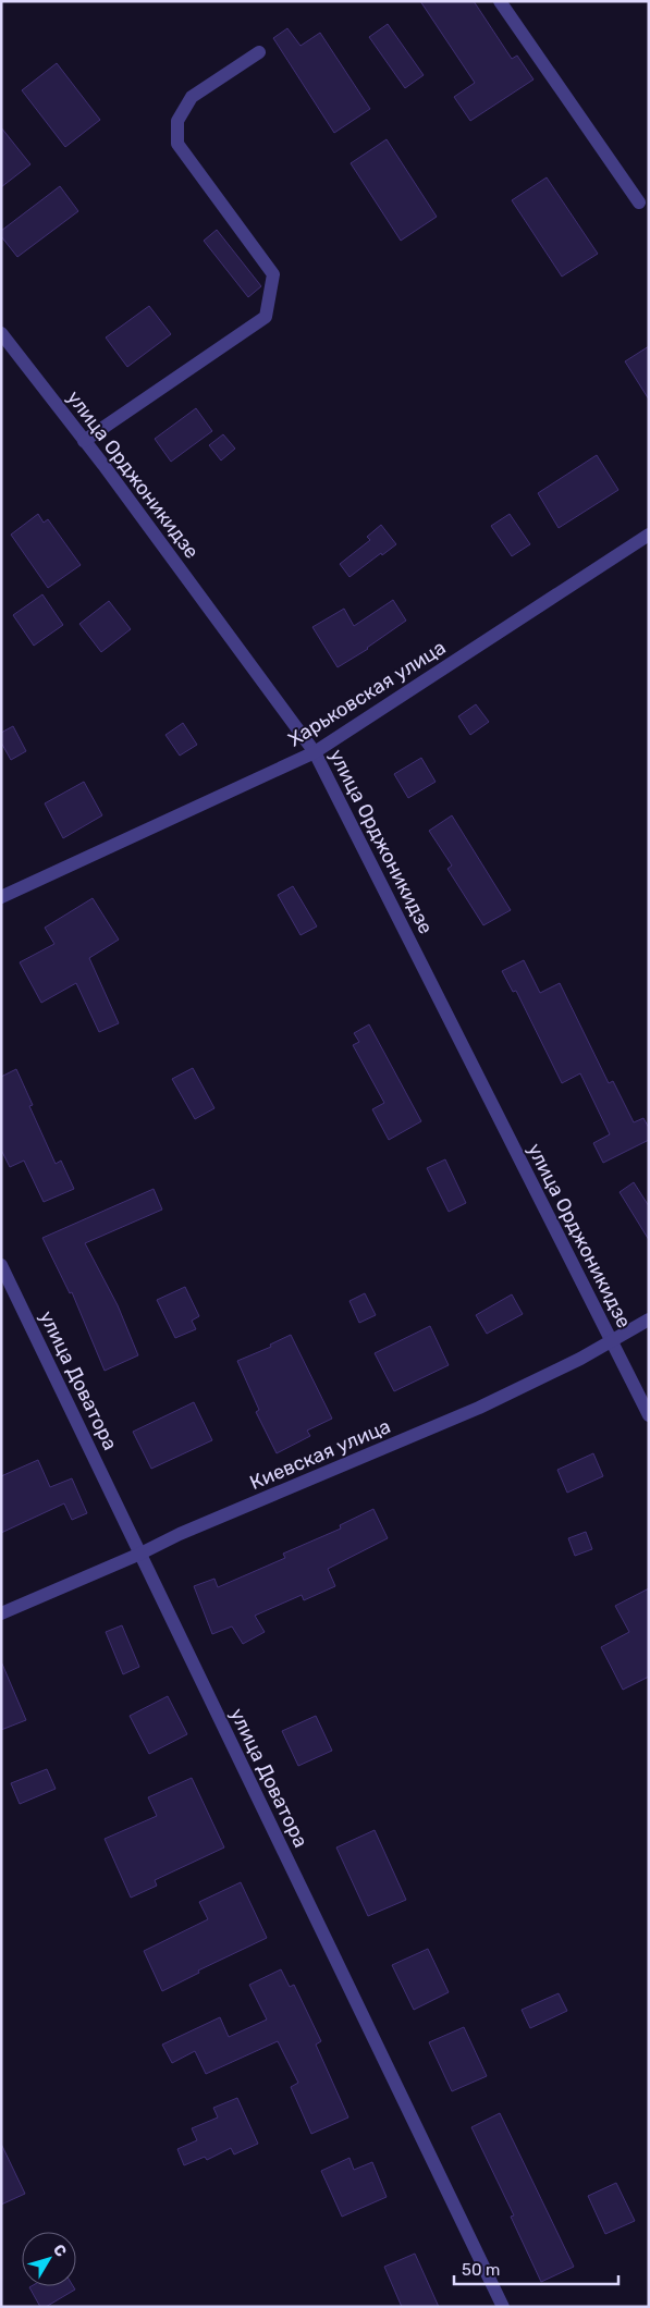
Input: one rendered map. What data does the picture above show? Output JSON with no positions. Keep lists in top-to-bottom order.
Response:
{
  "streets": {
    "street": [
      "улица Орджоникидзе",
      "Харьковская улица",
      "улица Доватора",
      "Киевская улица"
    ]
  },
  "crossings": [
    ["улица Орджоникидзе", "Харьковская улица"],
    ["улица Орджоникидзе", "Киевская улица"],
    ["улица Доватора", "Киевская улица"]
  ],
  "scale_bar": "50 m",
  "north": "top right"
}
